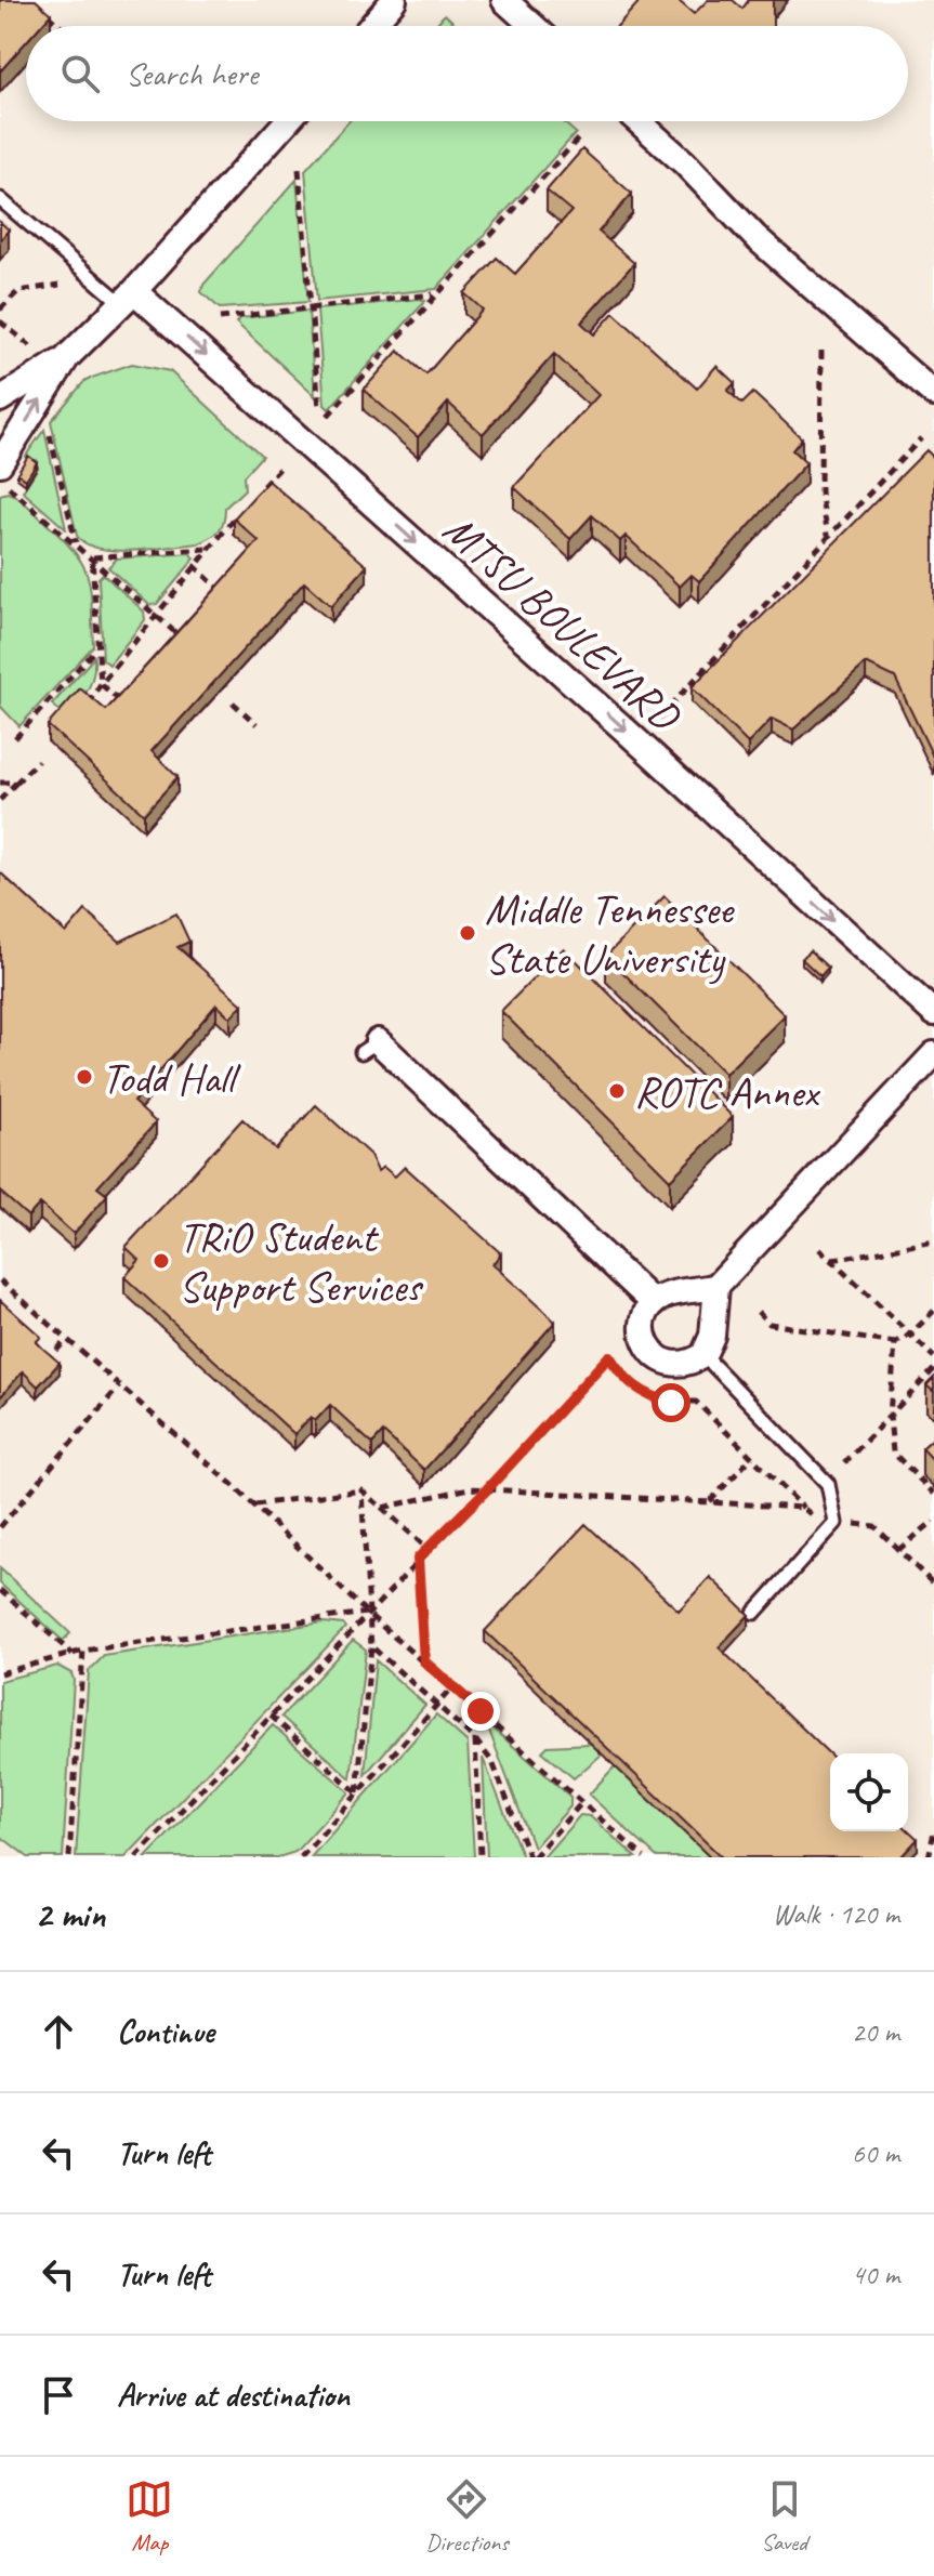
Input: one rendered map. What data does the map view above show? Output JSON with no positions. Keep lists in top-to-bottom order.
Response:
{
  "streets": {
    "street": ["MTSU BOULEVARD"]
  },
  "one_way": ["MTSU BOULEVARD"],
  "places": [
    "Middle Tennessee State University",
    "Todd Hall",
    "ROTC Annex",
    "TRiO Student Support Services"
  ],
  "page": {
    "search": "Search here",
    "heading": ["2 min", "Walk · 120 m"],
    "list": [
      ["Continue", "20 m"],
      ["Turn left", "60 m"],
      ["Turn left", "40 m"],
      "Arrive at destination"
    ],
    "nav": ["Map", "Directions", "Saved"]
  }
}
